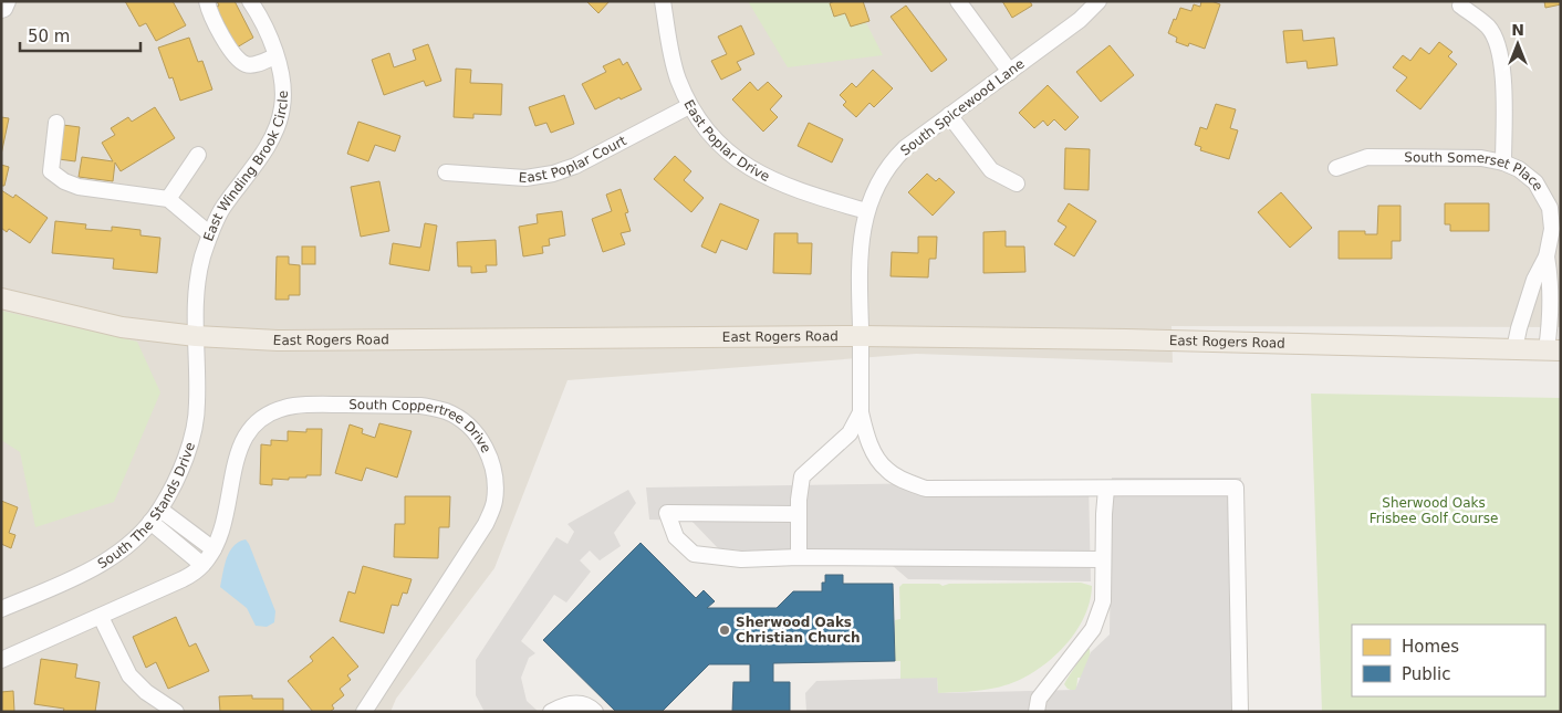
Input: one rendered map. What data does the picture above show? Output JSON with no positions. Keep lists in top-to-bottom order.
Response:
{
  "streets": {
    "main road": ["East Rogers Road"],
    "street": [
      "South Spicewood Lane",
      "East Poplar Drive",
      "East Poplar Court",
      "East Winding Brook Circle",
      "South Somerset Place",
      "South Coppertree Drive",
      "South The Stands Drive"
    ]
  },
  "crossings": [
    ["South Spicewood Lane", "East Poplar Drive"],
    ["South Spicewood Lane", "East Rogers Road"],
    ["East Poplar Drive", "East Poplar Court"],
    ["East Winding Brook Circle", "East Rogers Road"],
    ["East Winding Brook Circle", "South The Stands Drive"],
    ["South Somerset Place", "East Rogers Road"],
    ["East Rogers Road", "South The Stands Drive"]
  ],
  "parks": ["Sherwood Oaks Frisbee Golf Course"],
  "places": ["Sherwood Oaks Christian Church"],
  "legend": ["Homes", "Public"],
  "scale_bar": "50 m",
  "north": "top"
}
